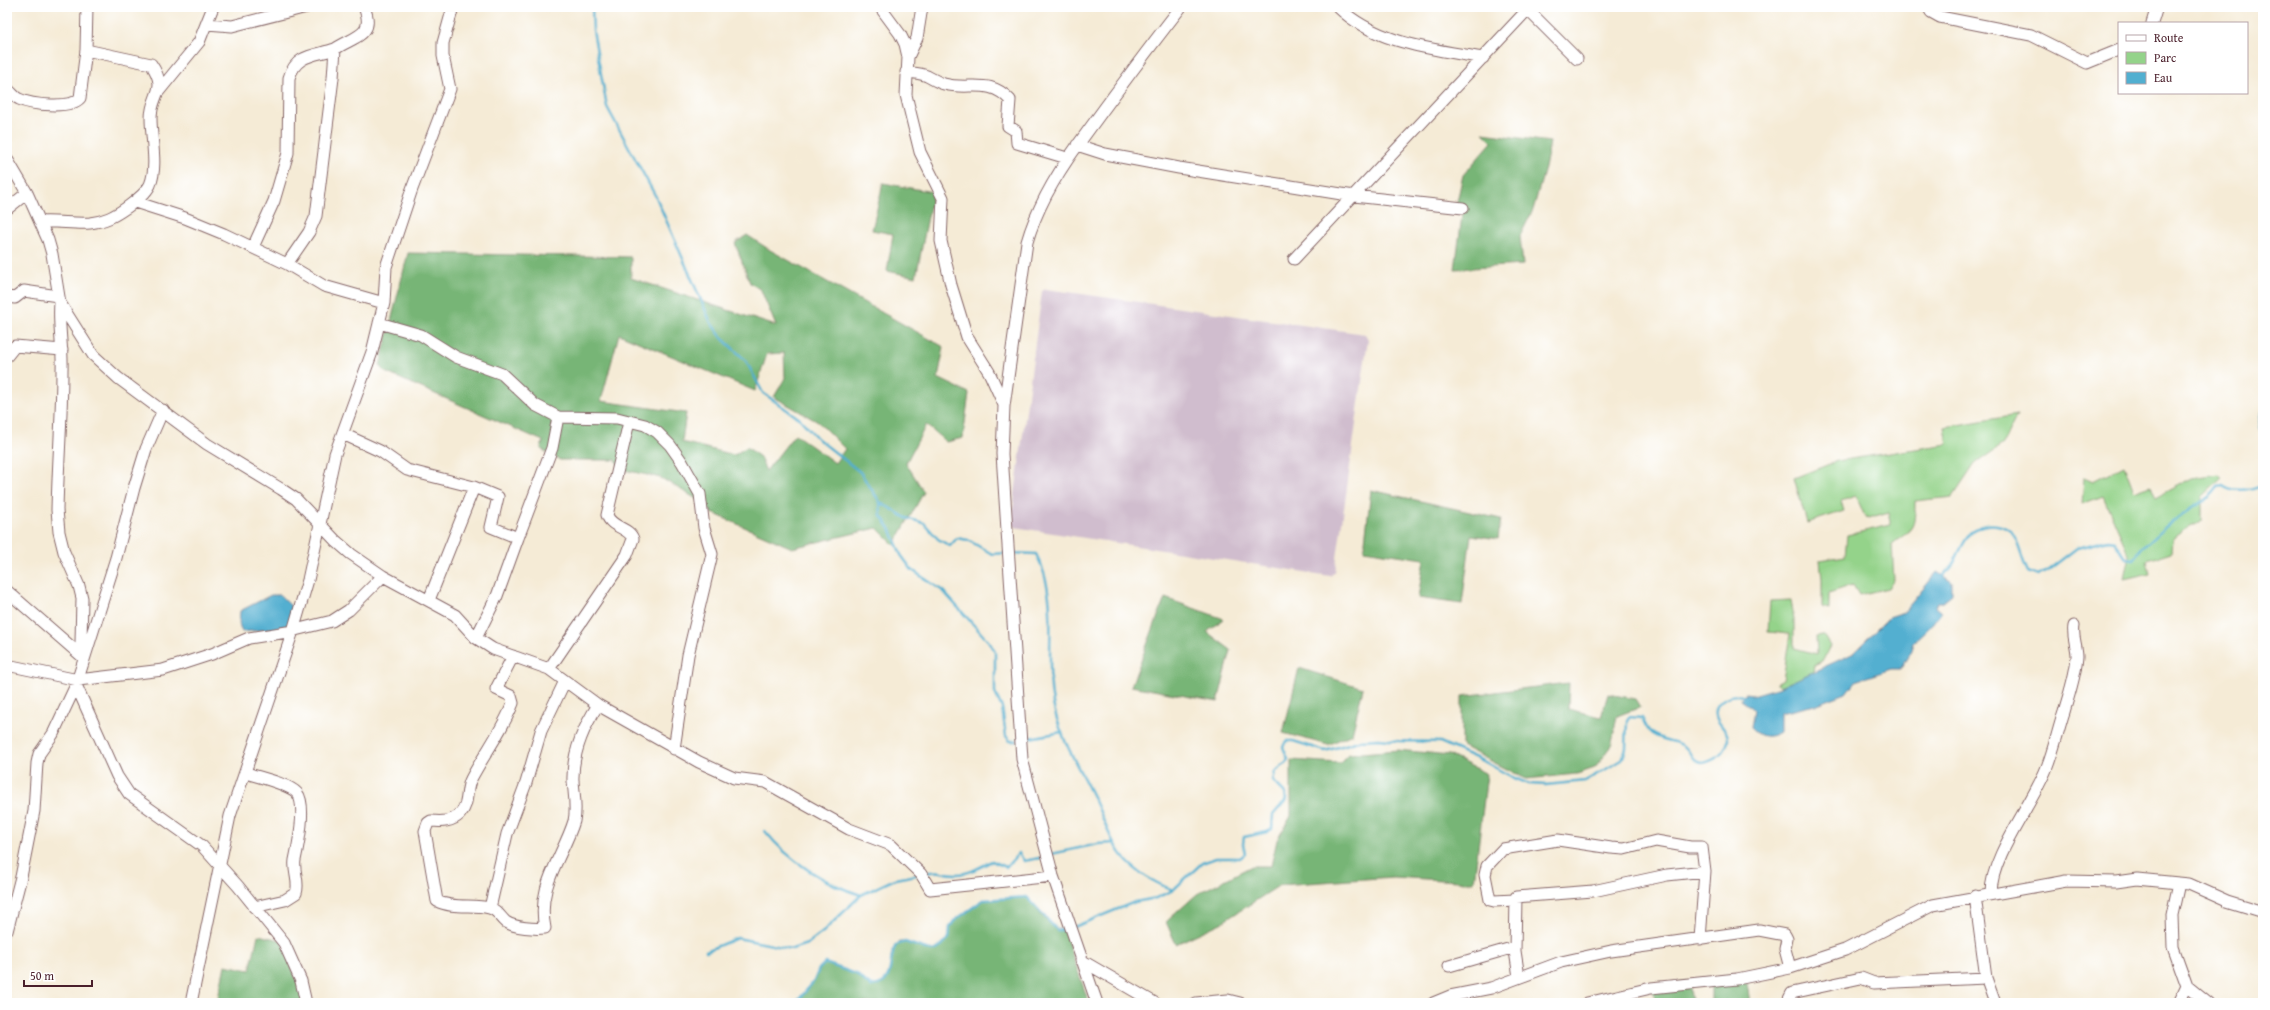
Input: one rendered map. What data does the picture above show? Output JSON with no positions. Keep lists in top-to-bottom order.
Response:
{
  "legend": ["Route", "Parc", "Eau"],
  "scale_bar": "50 m"
}
